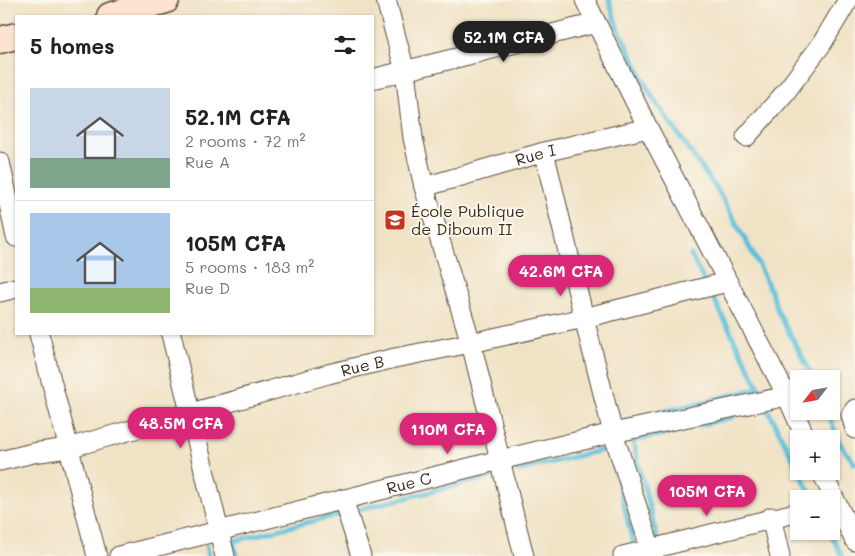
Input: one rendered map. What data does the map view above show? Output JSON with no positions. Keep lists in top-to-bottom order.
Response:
{
  "streets": {
    "street": ["Rue I", "Rue B", "Rue C"]
  },
  "places": {
    "school or university": ["École Publique de Diboum II"]
  },
  "north": "bottom left",
  "page": {
    "heading": "5 homes",
    "price": [
      "52.1M CFA",
      "42.6M CFA",
      "48.5M CFA",
      "110M CFA",
      "105M CFA"
    ],
    "list": [
      {
        "name": "52.1M CFA",
        "note": "2 rooms · 72 m² · Rue A"
      },
      {
        "name": "105M CFA",
        "note": "5 rooms · 183 m² · Rue D"
      }
    ],
    "map_buttons": ["+", "−"]
  }
}
